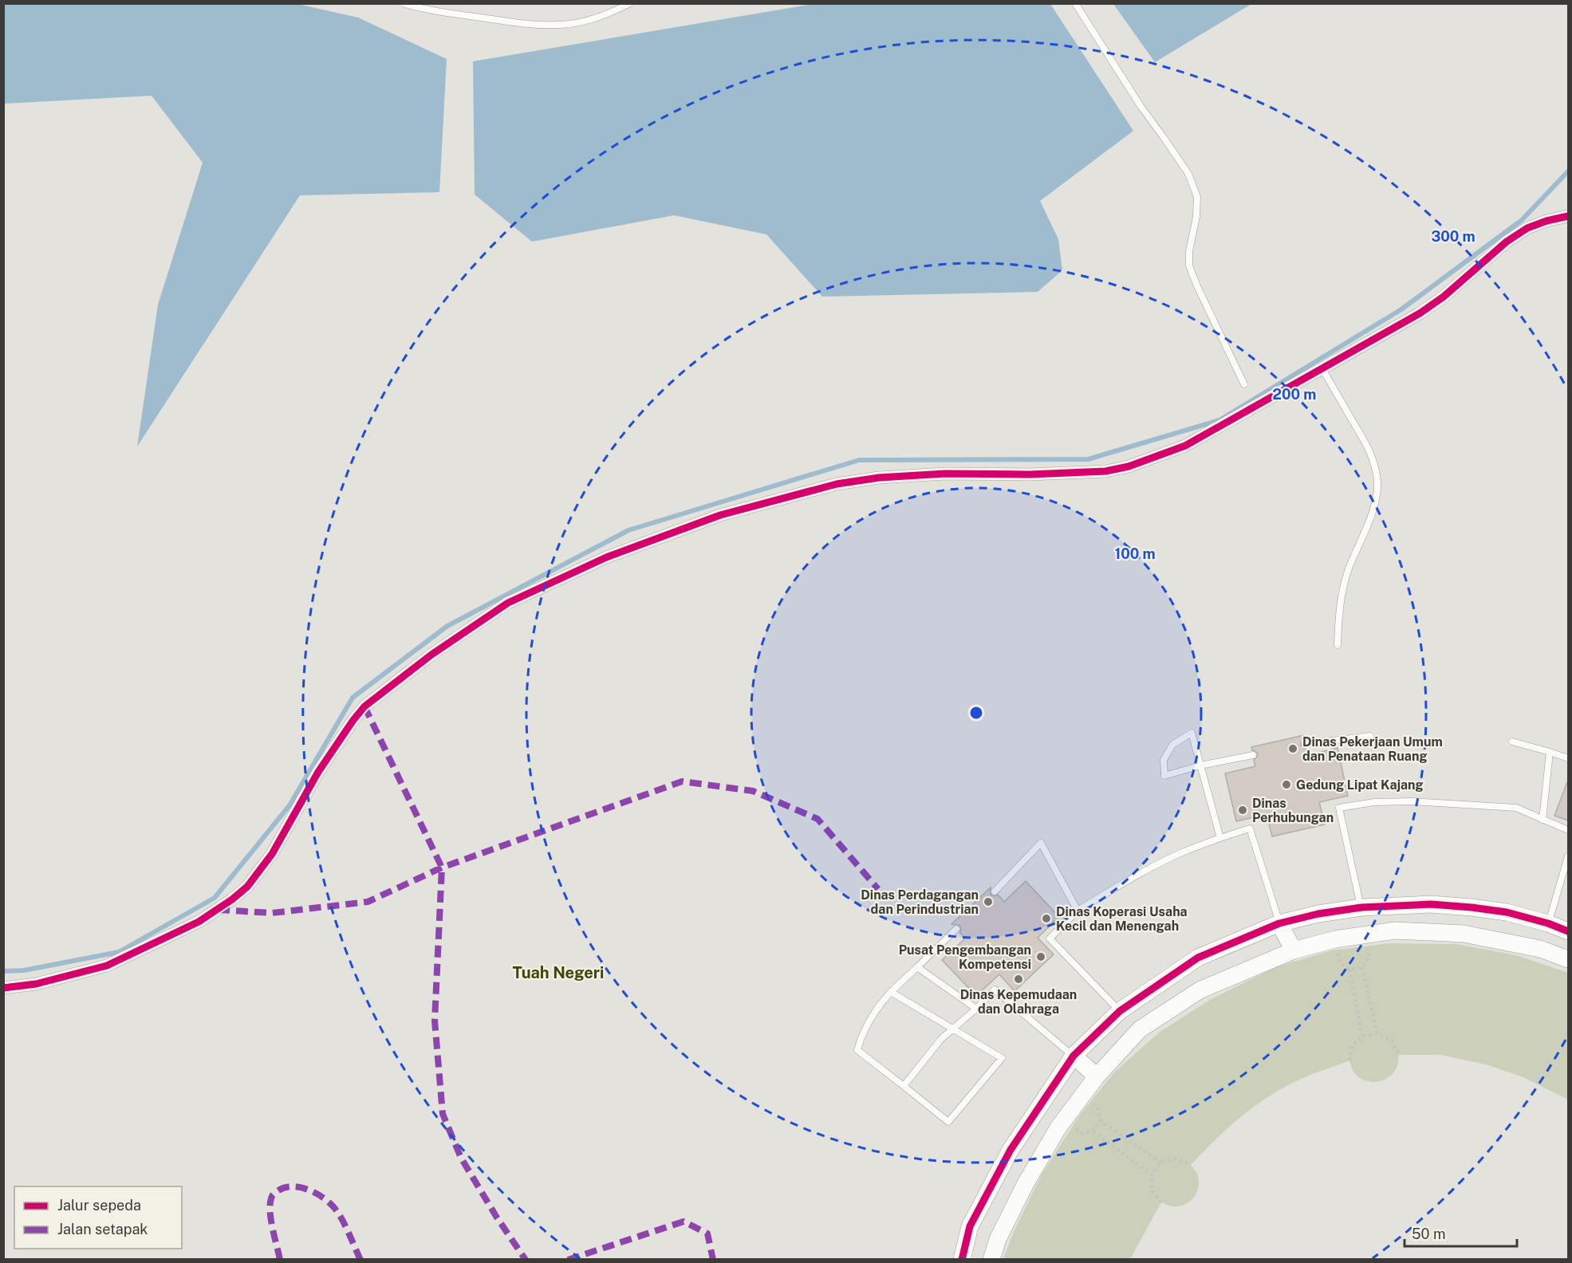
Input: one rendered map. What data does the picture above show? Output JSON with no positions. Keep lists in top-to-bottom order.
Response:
{
  "districts": ["Tuah Negeri"],
  "places": [
    "Dinas Pekerjaan Umum dan Penataan Ruang",
    "Gedung Lipat Kajang",
    "Dinas Perhubungan",
    "Dinas Perdagangan dan Perindustrian",
    "Dinas Koperasi Usaha Kecil dan Menengah",
    "Pusat Pengembangan Kompetensi",
    "Dinas Kepemudaan dan Olahraga"
  ],
  "legend": ["Jalur sepeda", "Jalan setapak"],
  "scale_bar": "50 m",
  "rings": ["300 m", "200 m", "100 m"]
}
